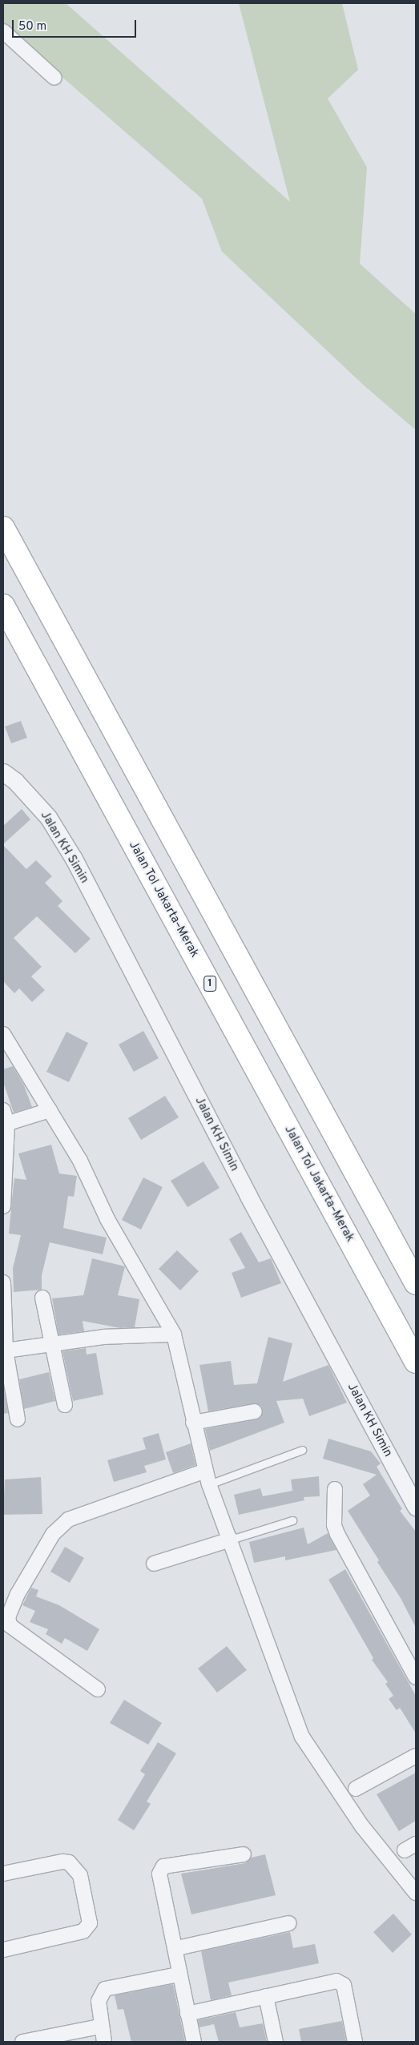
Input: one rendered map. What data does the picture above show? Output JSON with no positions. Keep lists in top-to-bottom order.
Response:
{
  "streets": {
    "highway": ["Jalan Tol Jakarta–Merak", "1"],
    "street": ["Jalan KH Simin"]
  },
  "scale_bar": "50 m"
}
